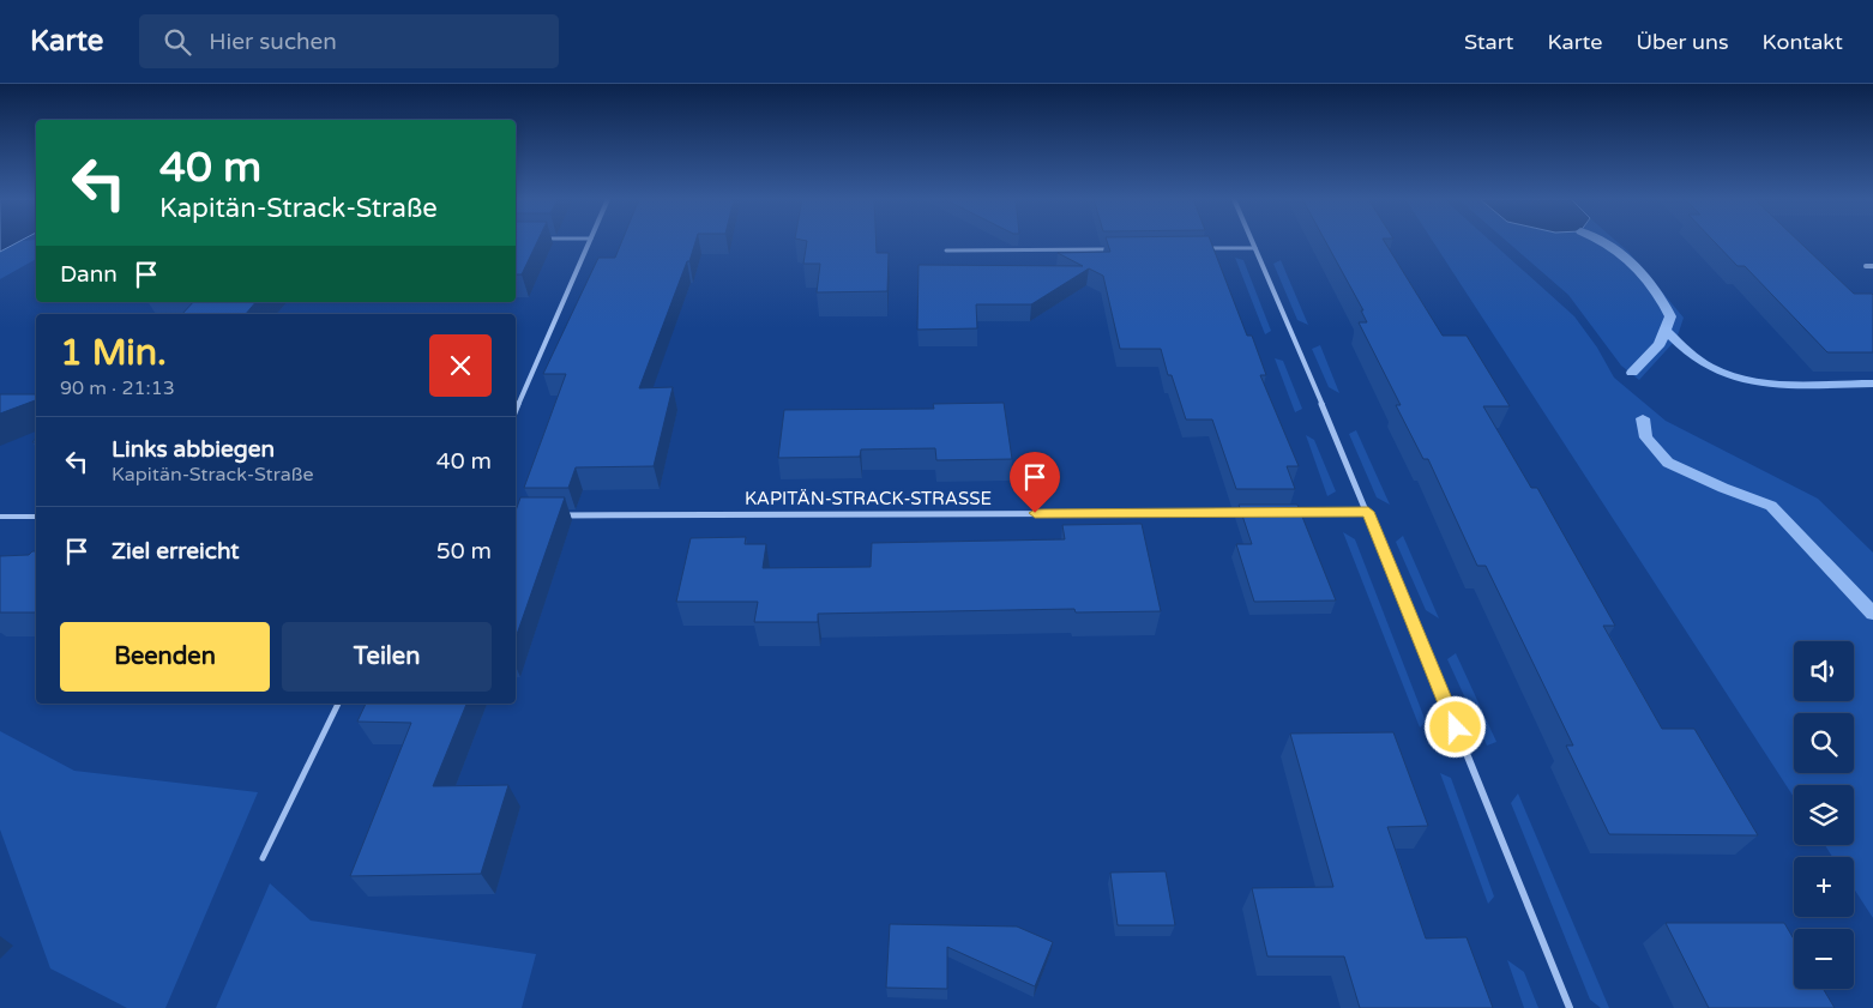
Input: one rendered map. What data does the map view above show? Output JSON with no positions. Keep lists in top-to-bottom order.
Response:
{
  "streets": {
    "street": ["KAPITÄN-STRACK-STRASSE"]
  },
  "page": {
    "header": "Karte",
    "search": "Hier suchen",
    "nav": [
      "Start",
      "Karte",
      "Über uns",
      "Kontakt"
    ],
    "turn": ["40 m", "Kapitän-Strack-Straße"],
    "then": "Dann",
    "heading": ["1 Min.", "90 m · 21:13"],
    "list": [
      {
        "name": "Links abbiegen",
        "note": "Kapitän-Strack-Straße",
        "value": "40 m"
      },
      {
        "name": "Ziel erreicht",
        "value": "50 m"
      }
    ],
    "buttons": ["Beenden", "Teilen"],
    "map_buttons": ["+", "−"]
  }
}
